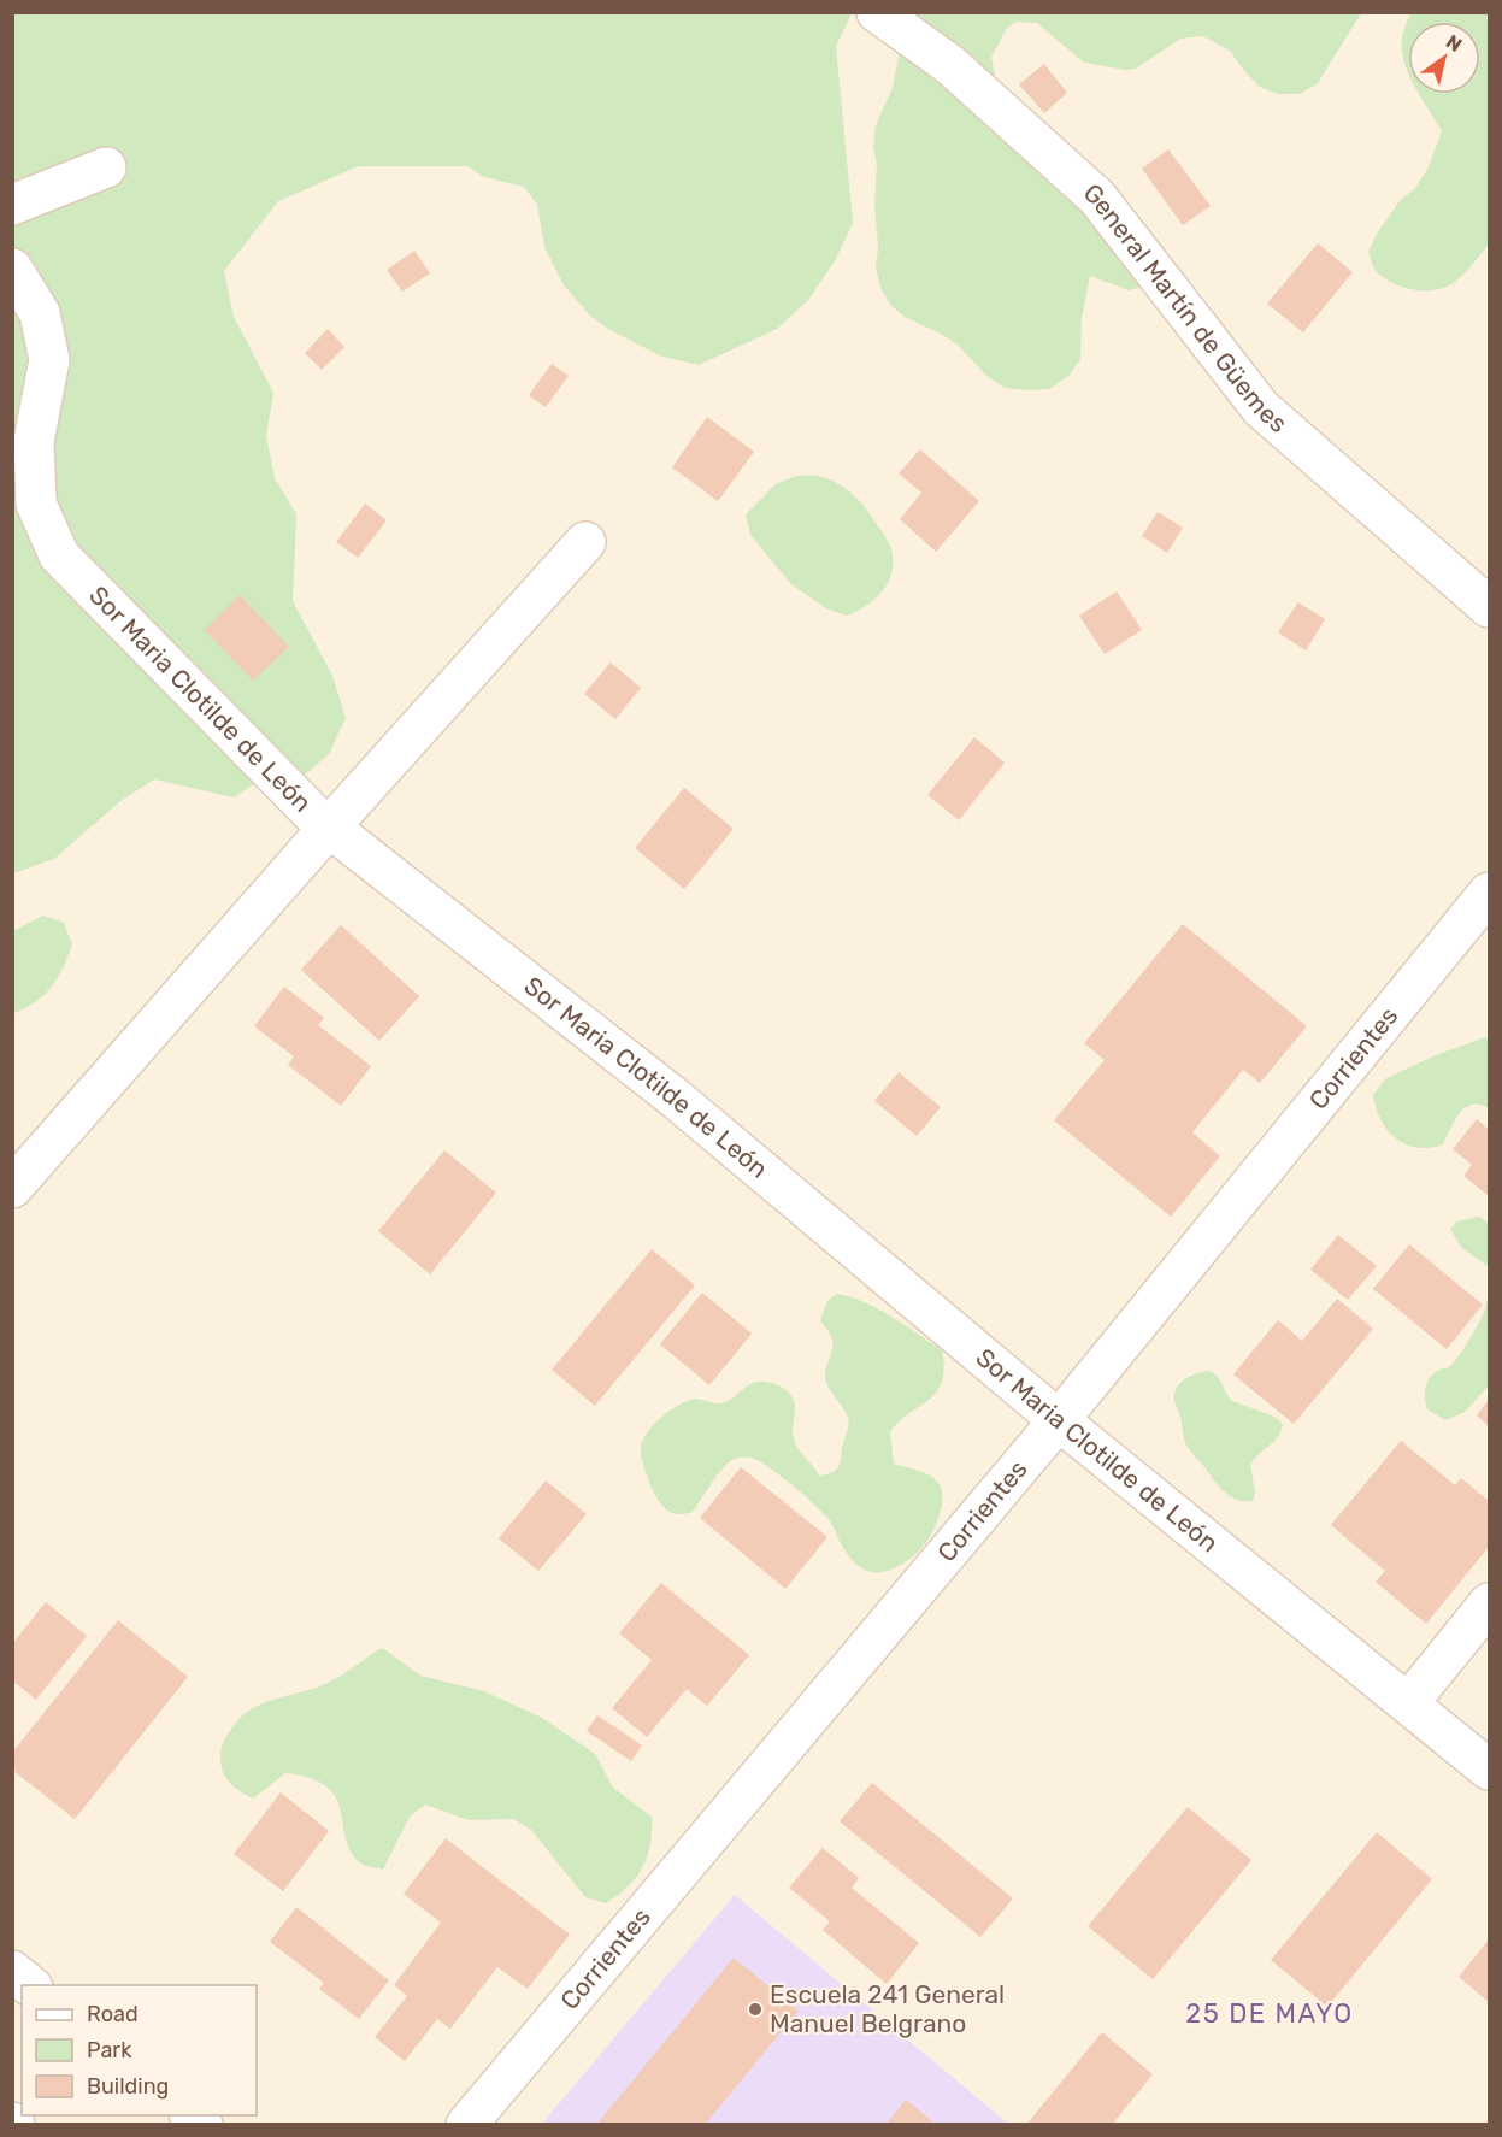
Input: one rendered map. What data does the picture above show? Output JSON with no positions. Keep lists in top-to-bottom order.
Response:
{
  "streets": {
    "street": ["General Martín de Güemes", "Sor Maria Clotilde de León", "Corrientes"]
  },
  "crossings": [
    ["Sor Maria Clotilde de León", "Corrientes"]
  ],
  "districts": ["25 DE MAYO"],
  "places": ["Escuela 241 General Manuel Belgrano"],
  "legend": ["Road", "Park", "Building"],
  "north": "top right"
}
